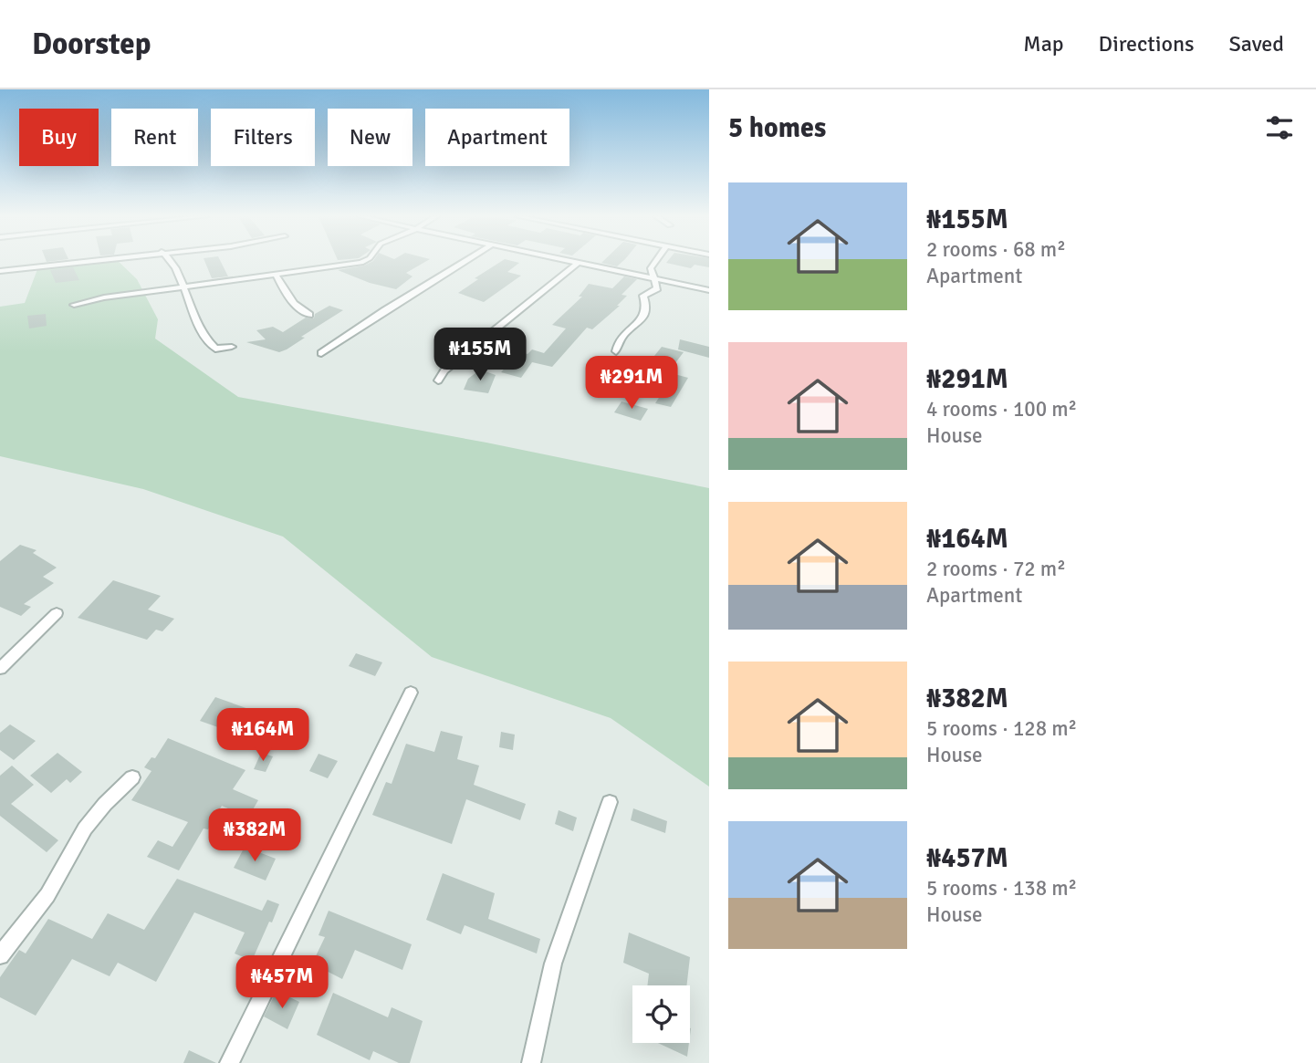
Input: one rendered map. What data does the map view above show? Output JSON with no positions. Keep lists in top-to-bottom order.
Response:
{
  "page": {
    "header": "Doorstep",
    "nav": ["Map", "Directions", "Saved"],
    "heading": "5 homes",
    "chip": [
      "Buy",
      "Rent",
      "Filters",
      "New",
      "Apartment"
    ],
    "list": [
      {
        "name": "₦155M",
        "note": "2 rooms · 68 m² · Apartment"
      },
      {
        "name": "₦291M",
        "note": "4 rooms · 100 m² · House"
      },
      {
        "name": "₦164M",
        "note": "2 rooms · 72 m² · Apartment"
      },
      {
        "name": "₦382M",
        "note": "5 rooms · 128 m² · House"
      },
      {
        "name": "₦457M",
        "note": "5 rooms · 138 m² · House"
      }
    ],
    "price": [
      "₦155M",
      "₦291M",
      "₦164M",
      "₦382M",
      "₦457M"
    ]
  }
}
